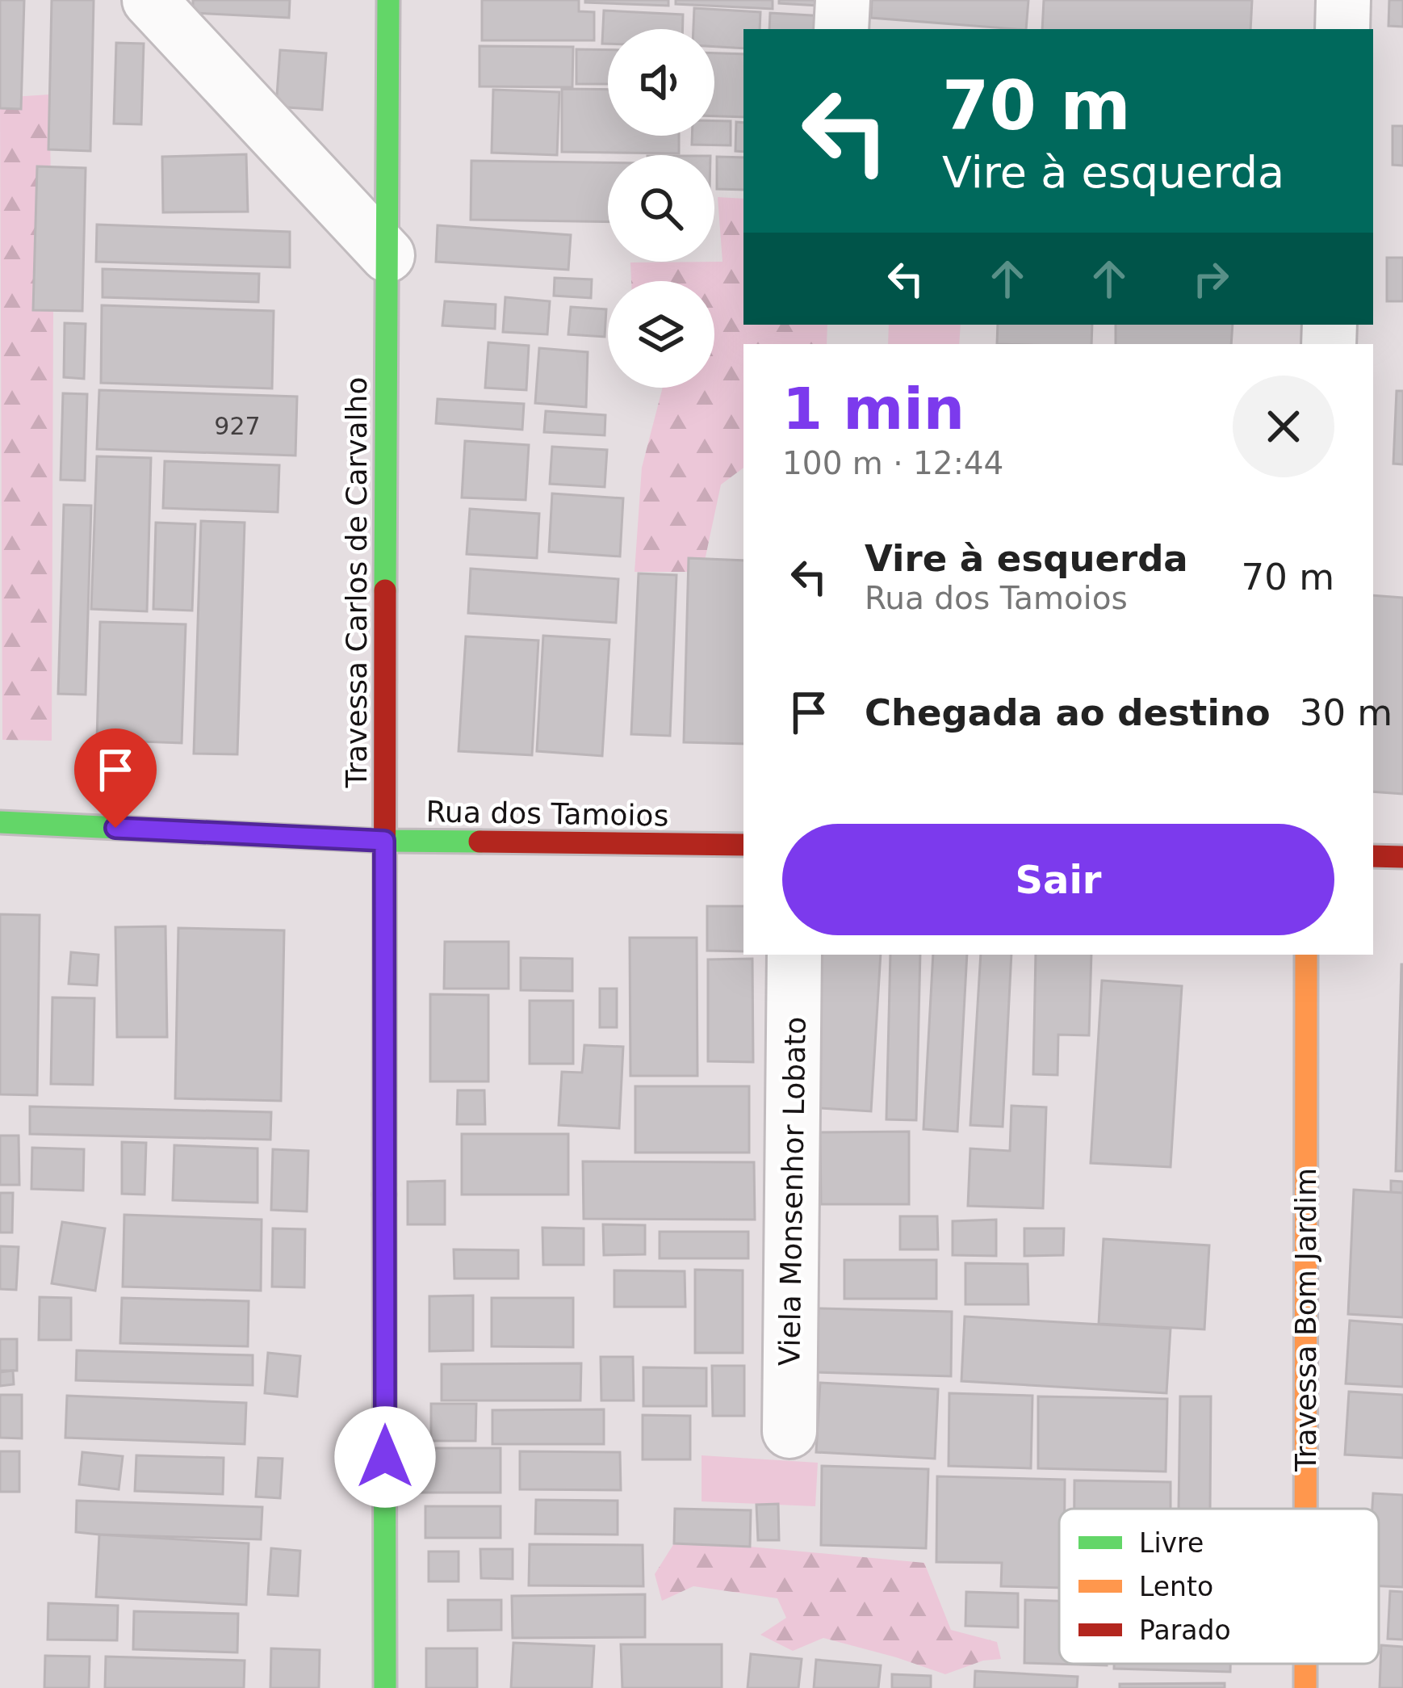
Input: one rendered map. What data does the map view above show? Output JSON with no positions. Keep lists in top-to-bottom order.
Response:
{
  "streets": {
    "street": [
      "Travessa Carlos de Carvalho",
      "Rua dos Tamoios",
      "Viela Monsenhor Lobato",
      "Travessa Bom Jardim"
    ]
  },
  "crossings": [
    ["Travessa Carlos de Carvalho", "Rua dos Tamoios"]
  ],
  "house_numbers": ["927"],
  "legend": ["Livre", "Lento", "Parado"],
  "page": {
    "turn": ["70 m", "Vire à esquerda"],
    "heading": ["1 min", "100 m · 12:44"],
    "list": [
      {
        "name": "Vire à esquerda",
        "note": "Rua dos Tamoios",
        "value": "70 m"
      },
      {
        "name": "Chegada ao destino",
        "value": "30 m"
      }
    ],
    "buttons": "Sair"
  }
}
